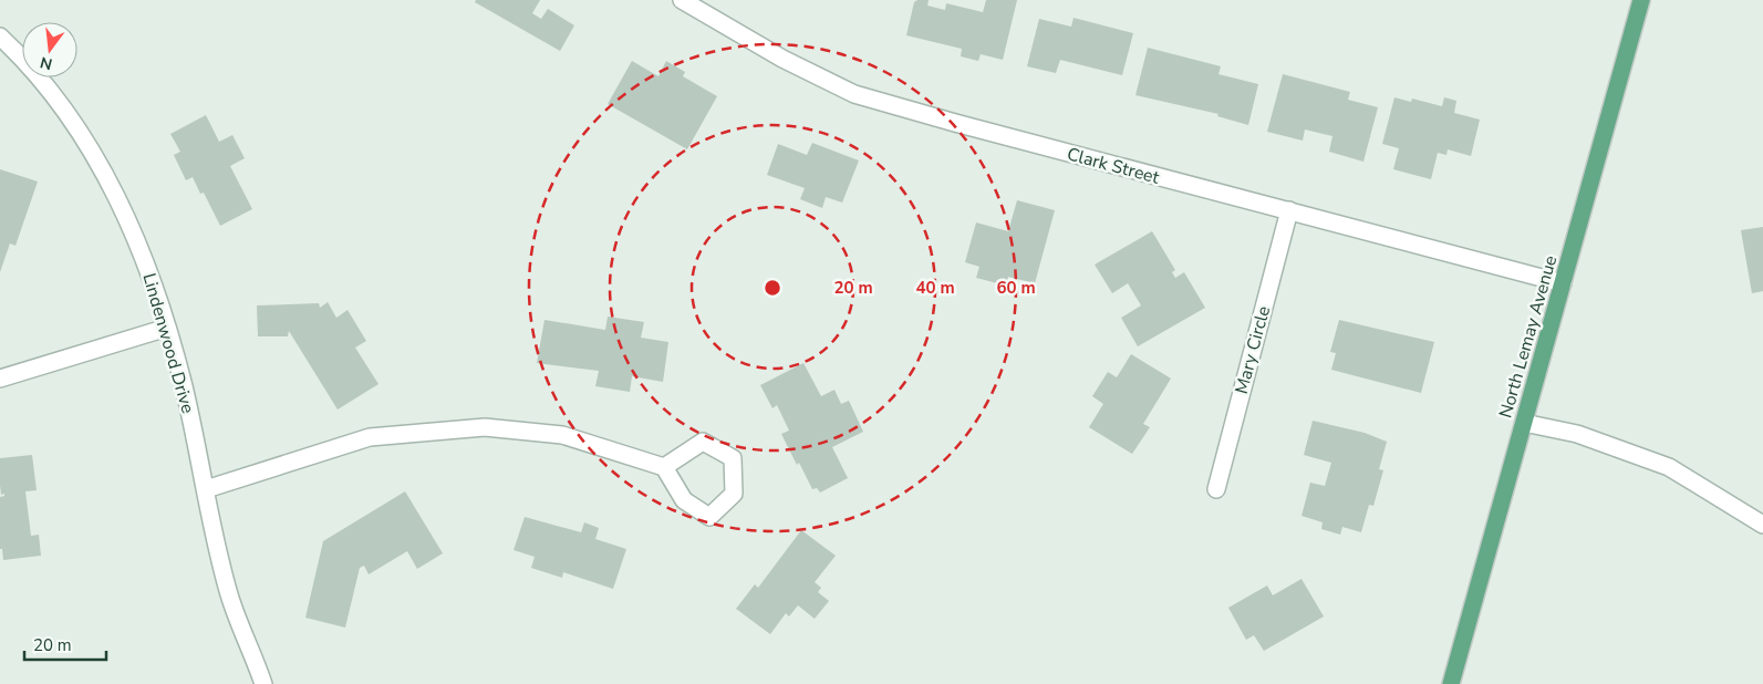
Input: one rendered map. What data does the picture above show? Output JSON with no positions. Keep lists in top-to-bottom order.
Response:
{
  "streets": {
    "main road": ["North Lemay Avenue"],
    "street": ["Clark Street", "Lindenwood Drive", "Mary Circle"]
  },
  "crossings": [
    ["Clark Street", "North Lemay Avenue"],
    ["Clark Street", "Mary Circle"]
  ],
  "scale_bar": "20 m",
  "north": "bottom",
  "rings": ["20 m", "40 m", "60 m"]
}
